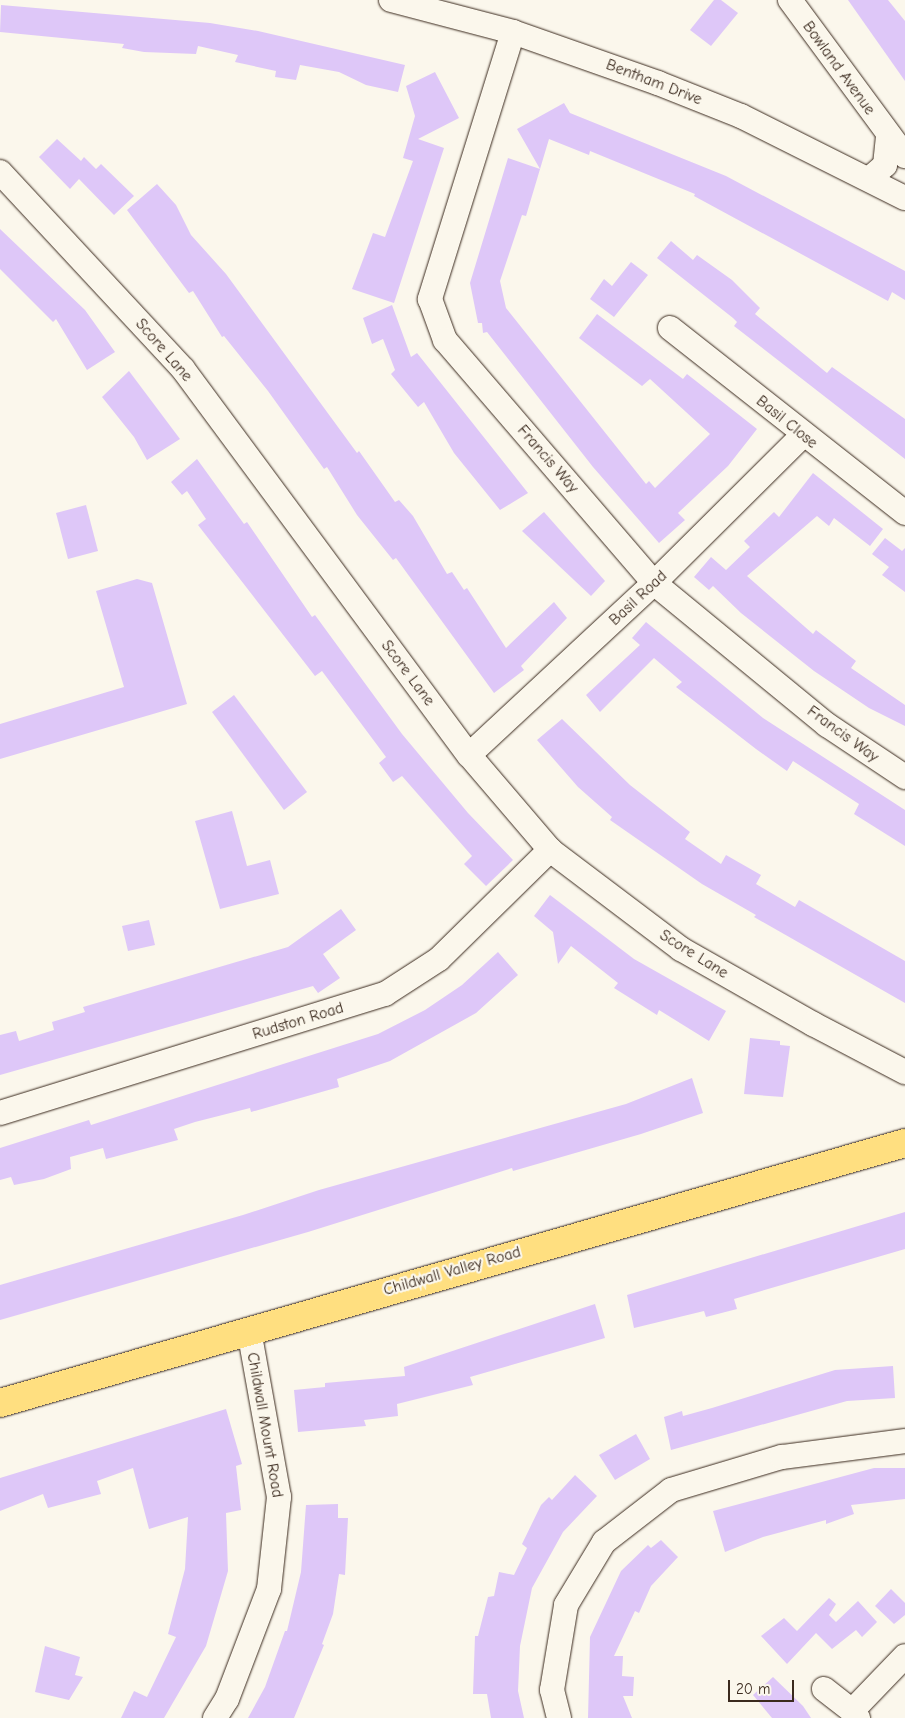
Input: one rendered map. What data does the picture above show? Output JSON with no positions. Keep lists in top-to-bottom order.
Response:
{
  "streets": {
    "main road": ["Childwall Valley Road"],
    "street": [
      "Bowland Avenue",
      "Bentham Drive",
      "Score Lane",
      "Basil Close",
      "Francis Way",
      "Basil Road",
      "Rudston Road",
      "Childwall Mount Road"
    ]
  },
  "crossings": [
    ["Bentham Drive", "Francis Way"],
    ["Score Lane", "Basil Road"],
    ["Score Lane", "Rudston Road"],
    ["Basil Close", "Basil Road"],
    ["Francis Way", "Basil Road"],
    ["Childwall Valley Road", "Childwall Mount Road"]
  ],
  "scale_bar": "20 m"
}
